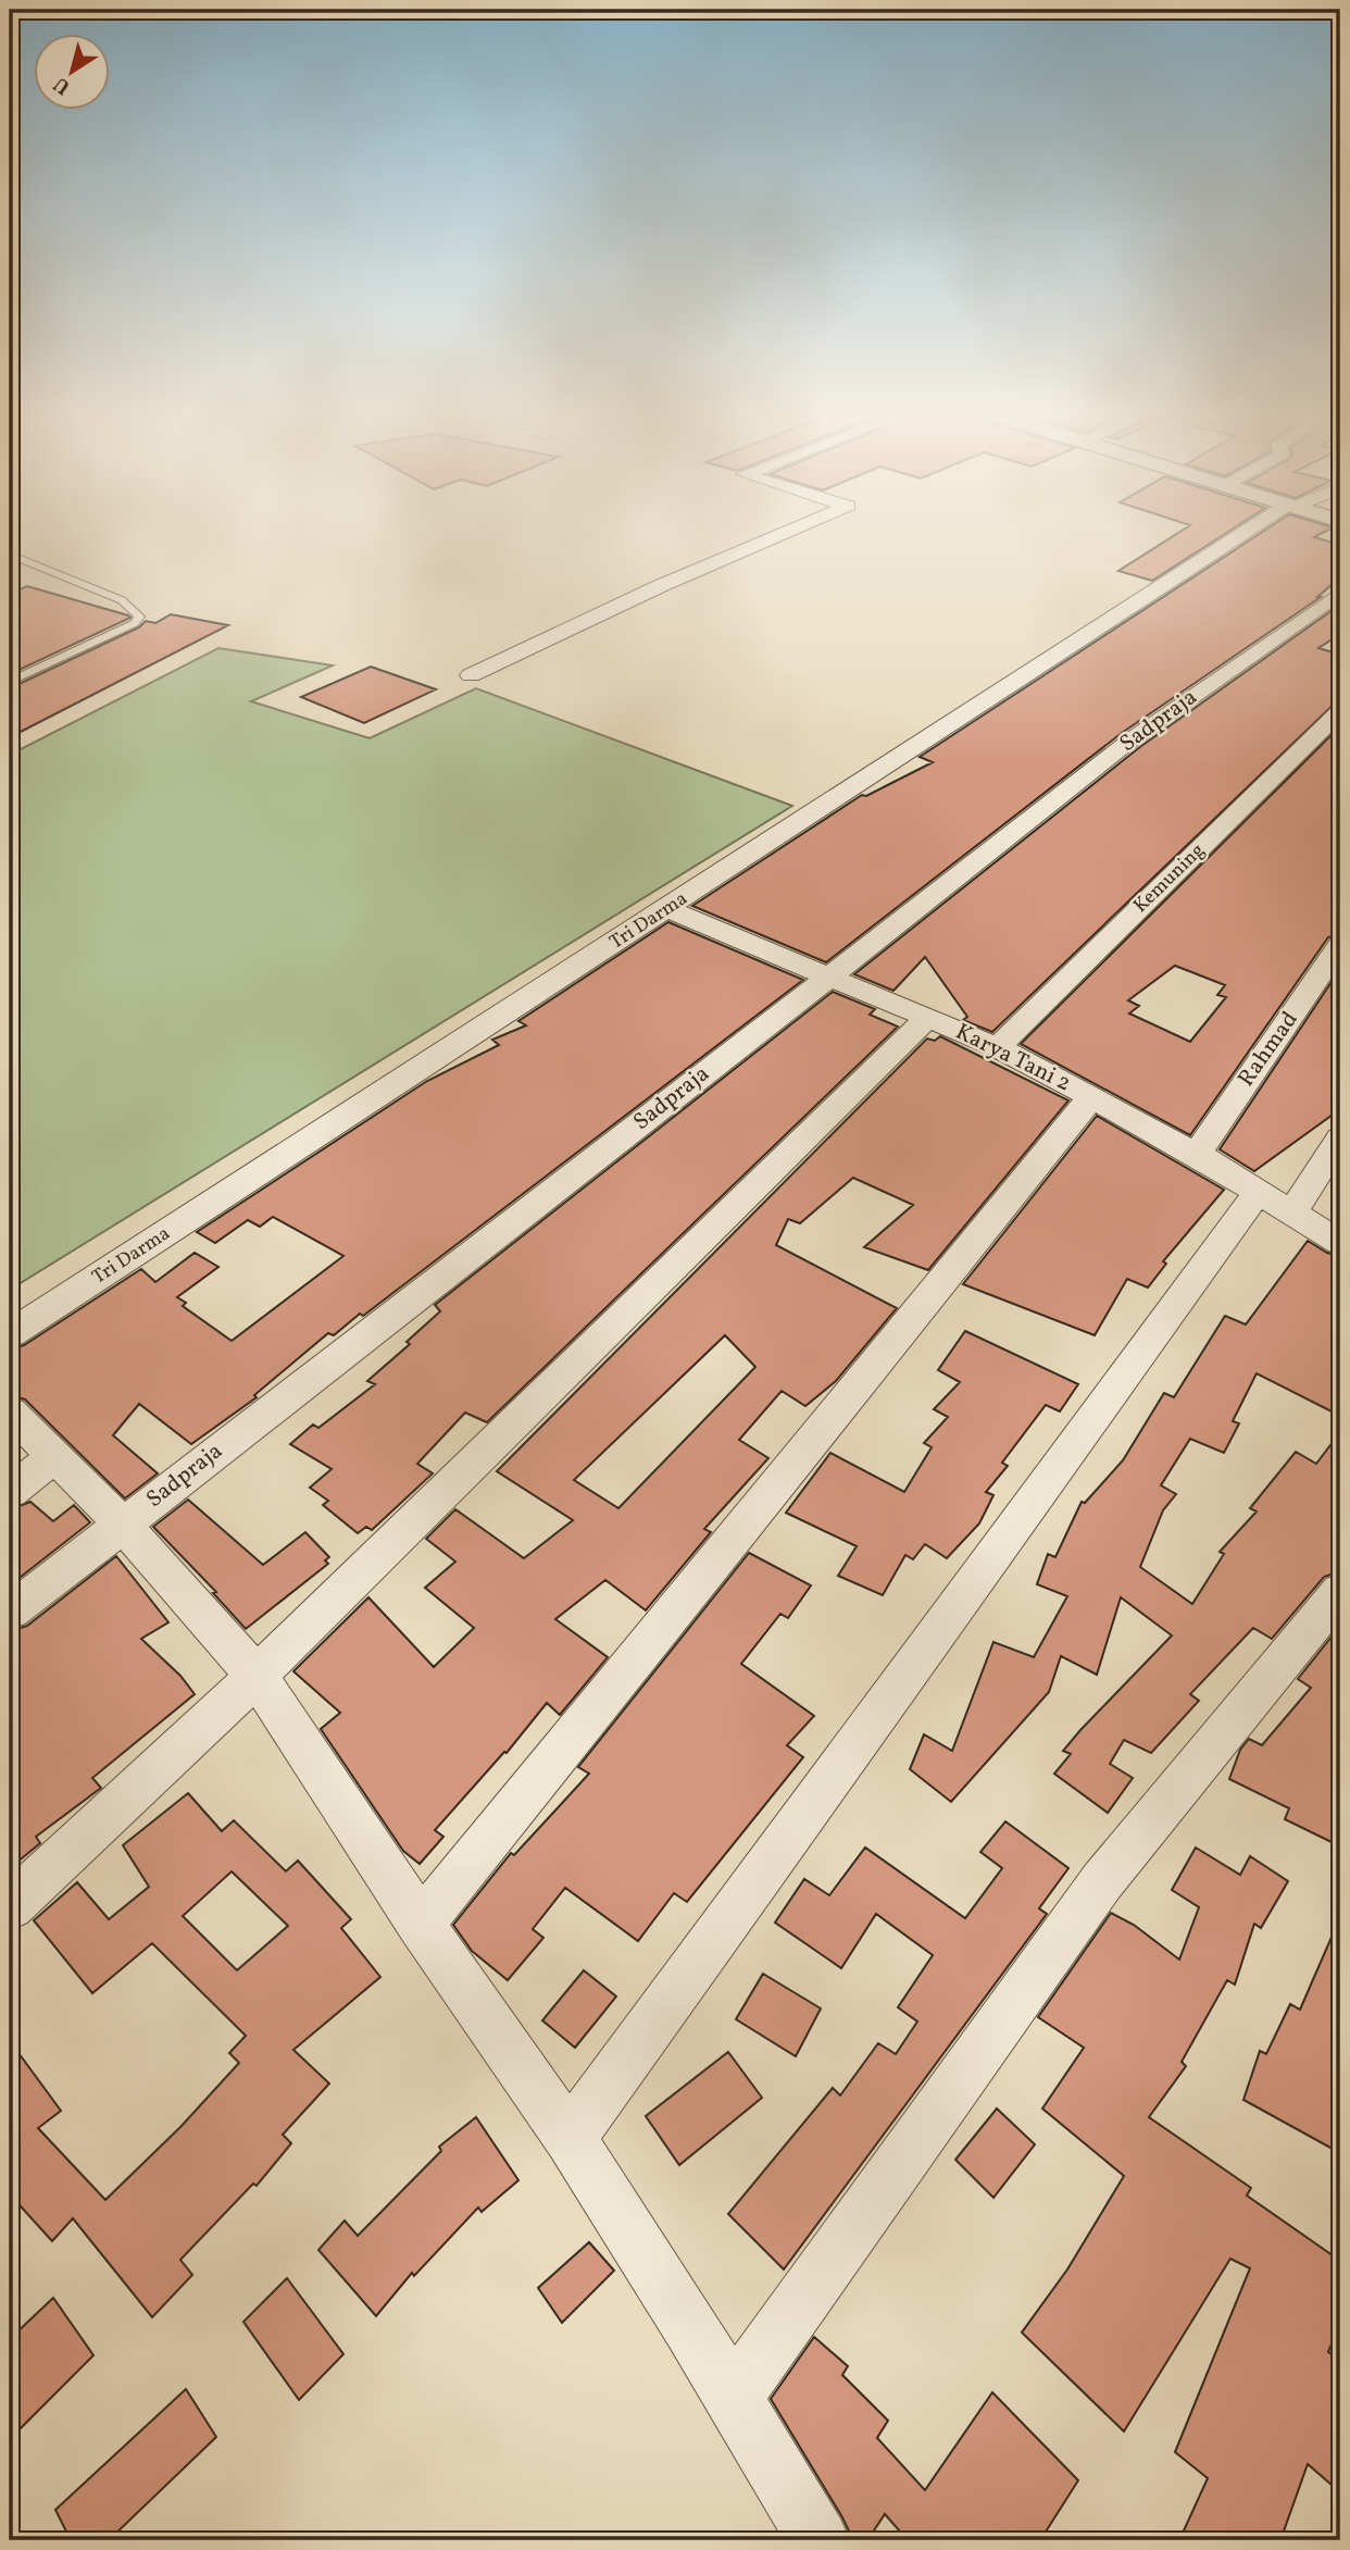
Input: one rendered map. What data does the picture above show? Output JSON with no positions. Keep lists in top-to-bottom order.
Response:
{
  "streets": {
    "street": [
      "Sadpraja",
      "Kemuning",
      "Tri Darma",
      "Rahmad",
      "Karya Tani 2"
    ]
  },
  "crossings": [
    ["Sadpraja", "Karya Tani 2"],
    ["Kemuning", "Karya Tani 2"],
    ["Tri Darma", "Karya Tani 2"],
    ["Rahmad", "Karya Tani 2"]
  ],
  "north": "bottom left"
}
